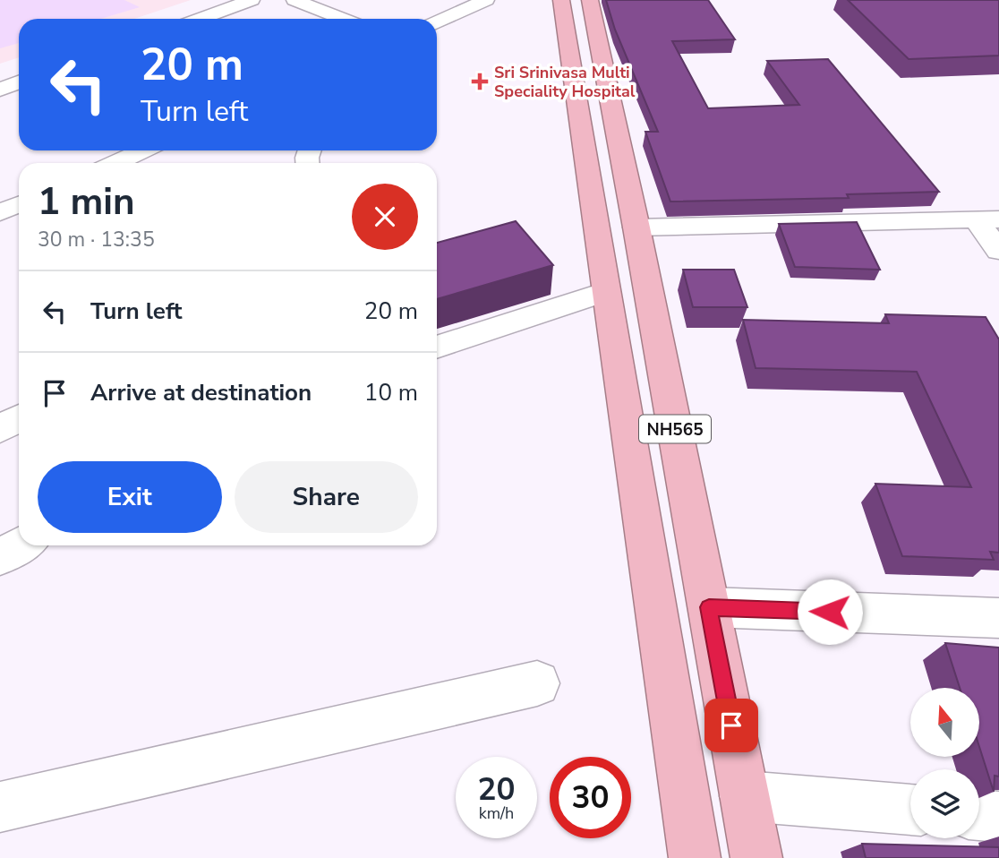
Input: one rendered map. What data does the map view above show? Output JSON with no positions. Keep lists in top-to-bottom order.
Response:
{
  "streets": {
    "highway": ["NH565"]
  },
  "places": {
    "health": ["Sri Srinivasa Multi Speciality Hospital"]
  },
  "north": "top",
  "page": {
    "turn": ["20 m", "Turn left"],
    "heading": ["1 min", "30 m · 13:35"],
    "list": [
      {
        "name": "Turn left",
        "value": "20 m"
      },
      {
        "name": "Arrive at destination",
        "value": "10 m"
      }
    ],
    "buttons": ["Exit", "Share"],
    "speed": "20 km/h",
    "limit": "30"
  }
}
